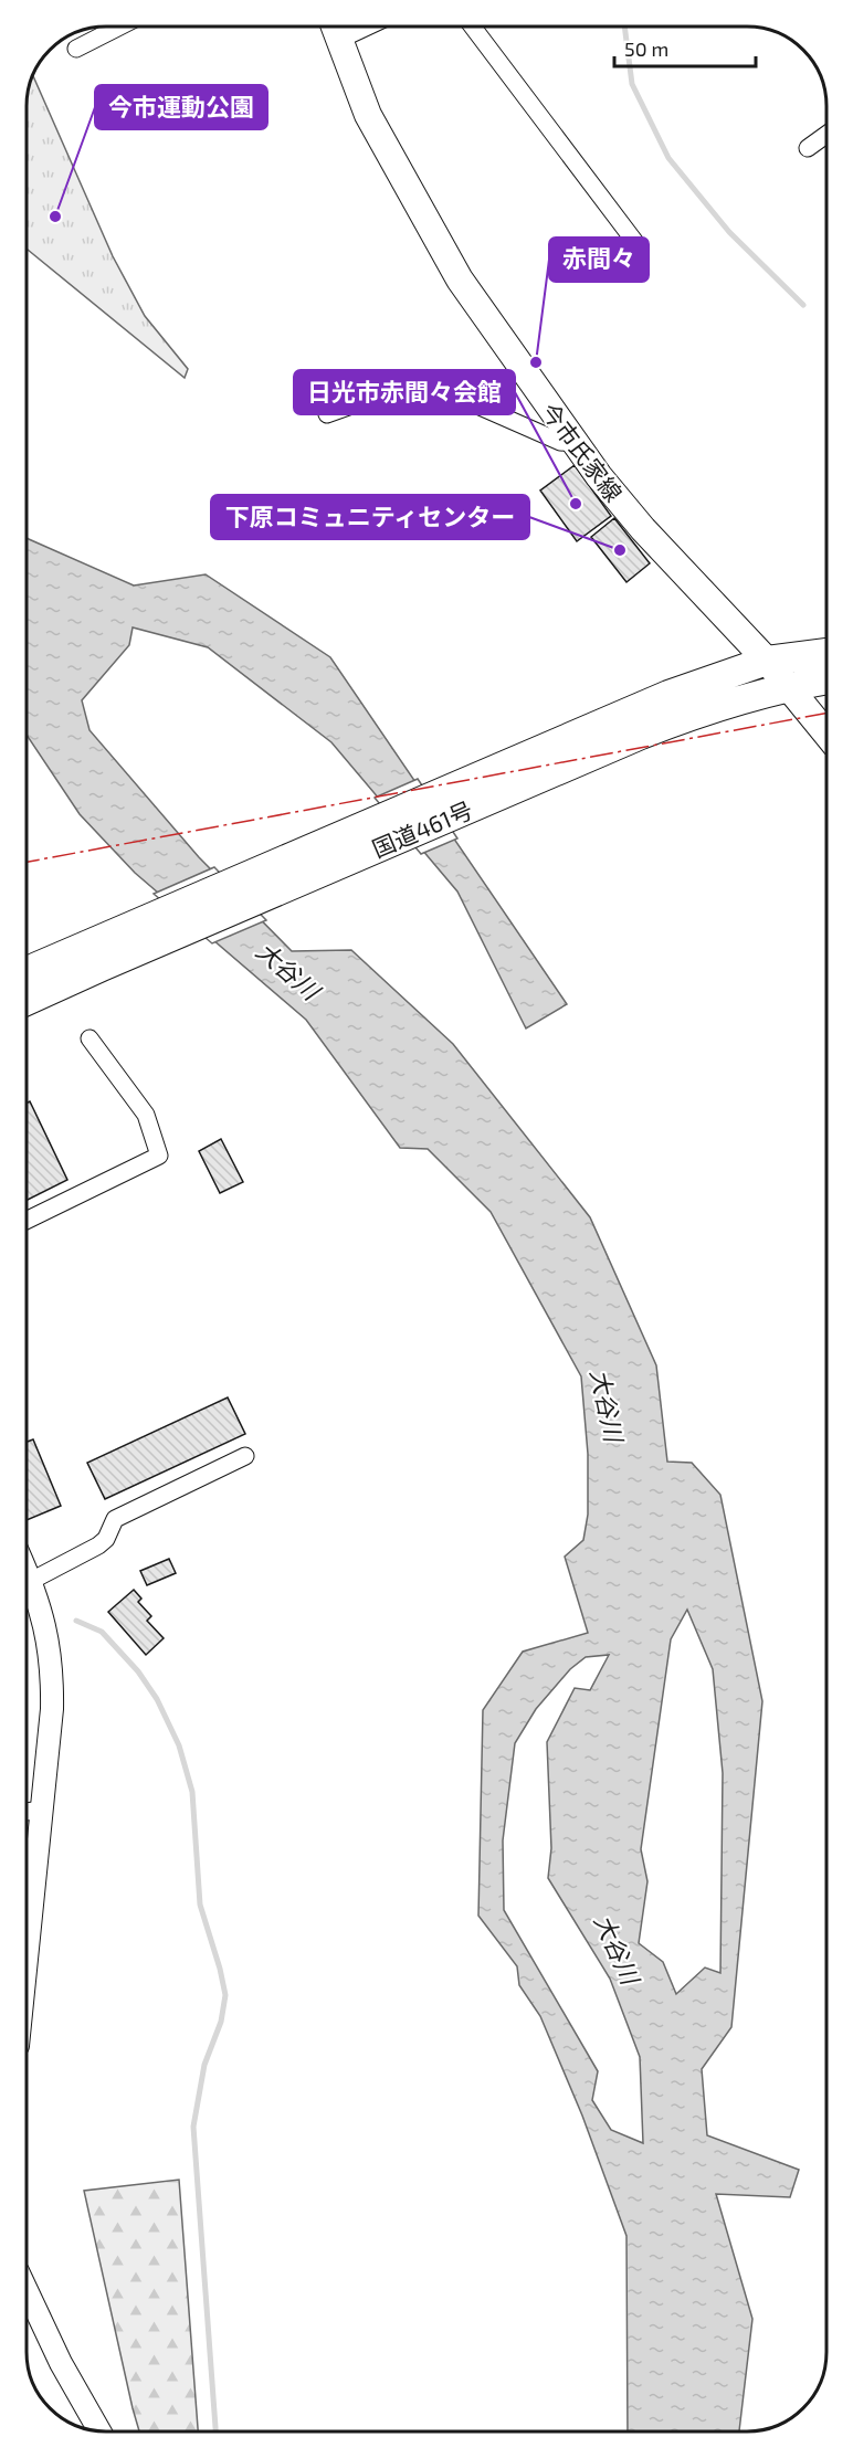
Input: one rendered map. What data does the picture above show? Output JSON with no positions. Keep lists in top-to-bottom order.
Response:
{
  "streets": {
    "highway": ["国道461号"],
    "main road": ["今市氏家線"]
  },
  "crossings": [
    ["今市氏家線", "国道461号"]
  ],
  "water": ["大谷川"],
  "places": [
    "今市運動公園",
    "赤間々",
    "日光市赤間々会館",
    "下原コミュニティセンター"
  ],
  "scale_bar": "50 m"
}
